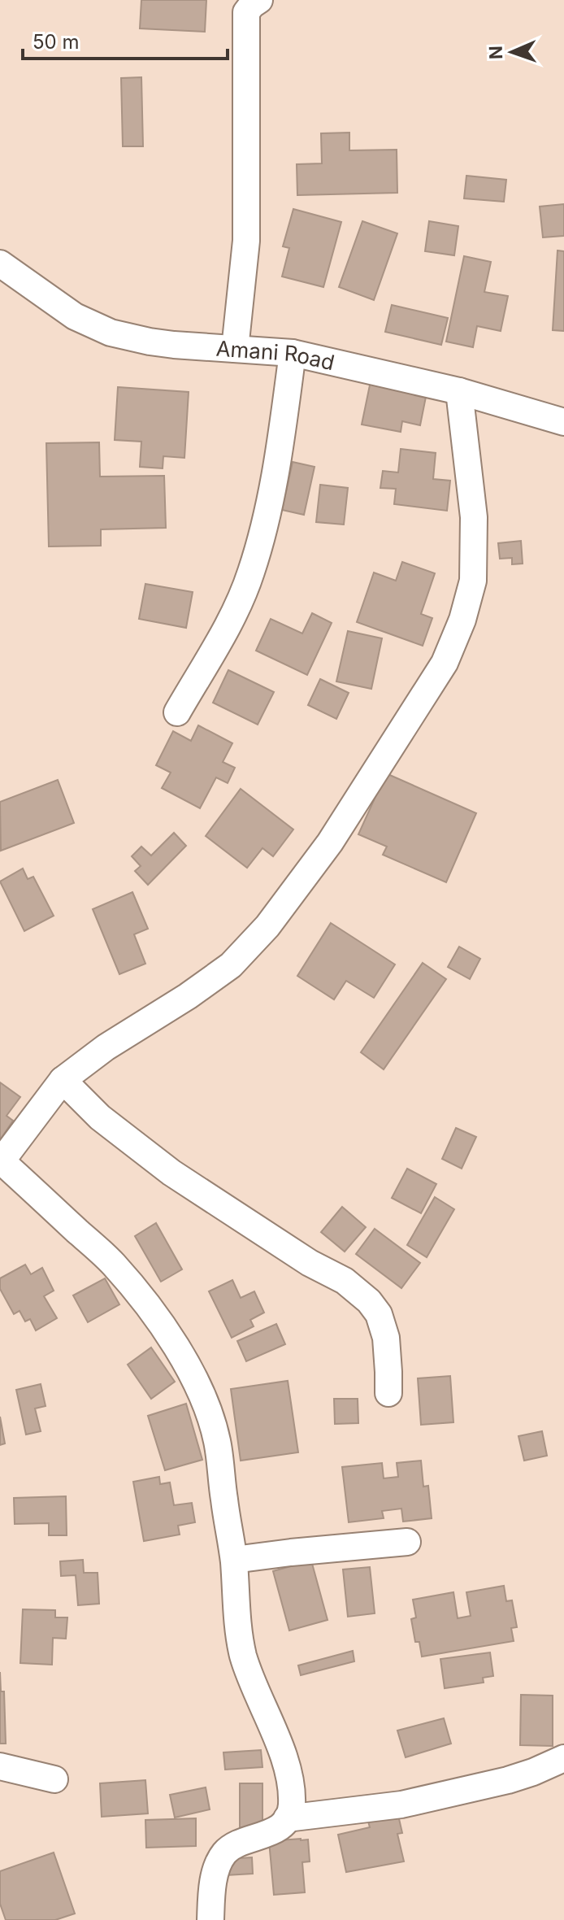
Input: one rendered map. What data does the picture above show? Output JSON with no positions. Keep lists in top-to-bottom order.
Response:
{
  "streets": {
    "street": ["Amani Road"]
  },
  "scale_bar": "50 m",
  "north": "left"
}
